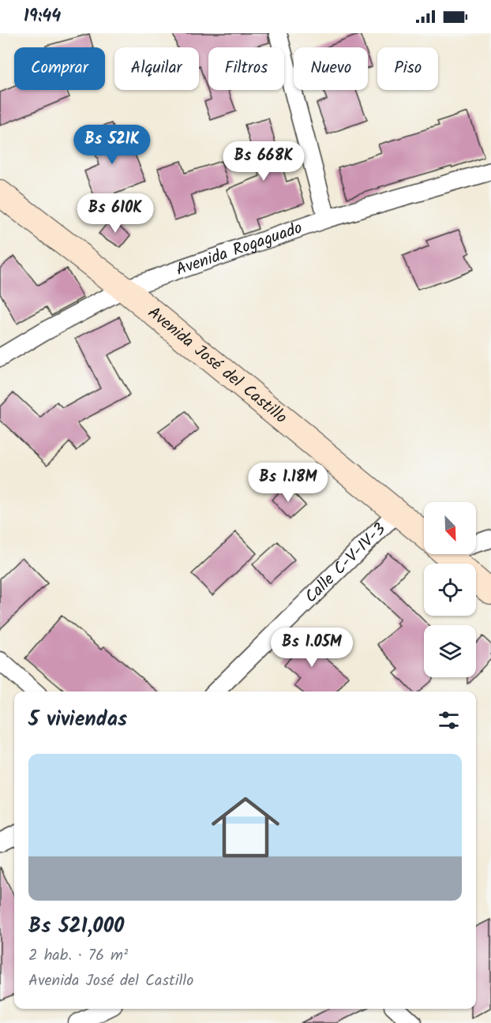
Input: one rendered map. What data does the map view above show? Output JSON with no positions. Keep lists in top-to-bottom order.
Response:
{
  "streets": {
    "main road": ["Avenida José del Castillo"],
    "street": ["Avenida Rogaguado", "Calle C-V-IV-3"]
  },
  "crossings": [
    ["Avenida Rogaguado", "Avenida José del Castillo"],
    ["Avenida José del Castillo", "Calle C-V-IV-3"]
  ],
  "north": "bottom right",
  "page": {
    "status": "19:44",
    "chip": [
      "Comprar",
      "Alquilar",
      "Filtros",
      "Nuevo",
      "Piso"
    ],
    "price": [
      "Bs 521K",
      "Bs 668K",
      "Bs 610K",
      "Bs 1.18M",
      "Bs 1.05M"
    ],
    "heading": "5 viviendas",
    "list": [
      {
        "name": "Bs 521,000",
        "note": "2 hab. · 76 m² · Avenida José del Castillo"
      }
    ]
  }
}
